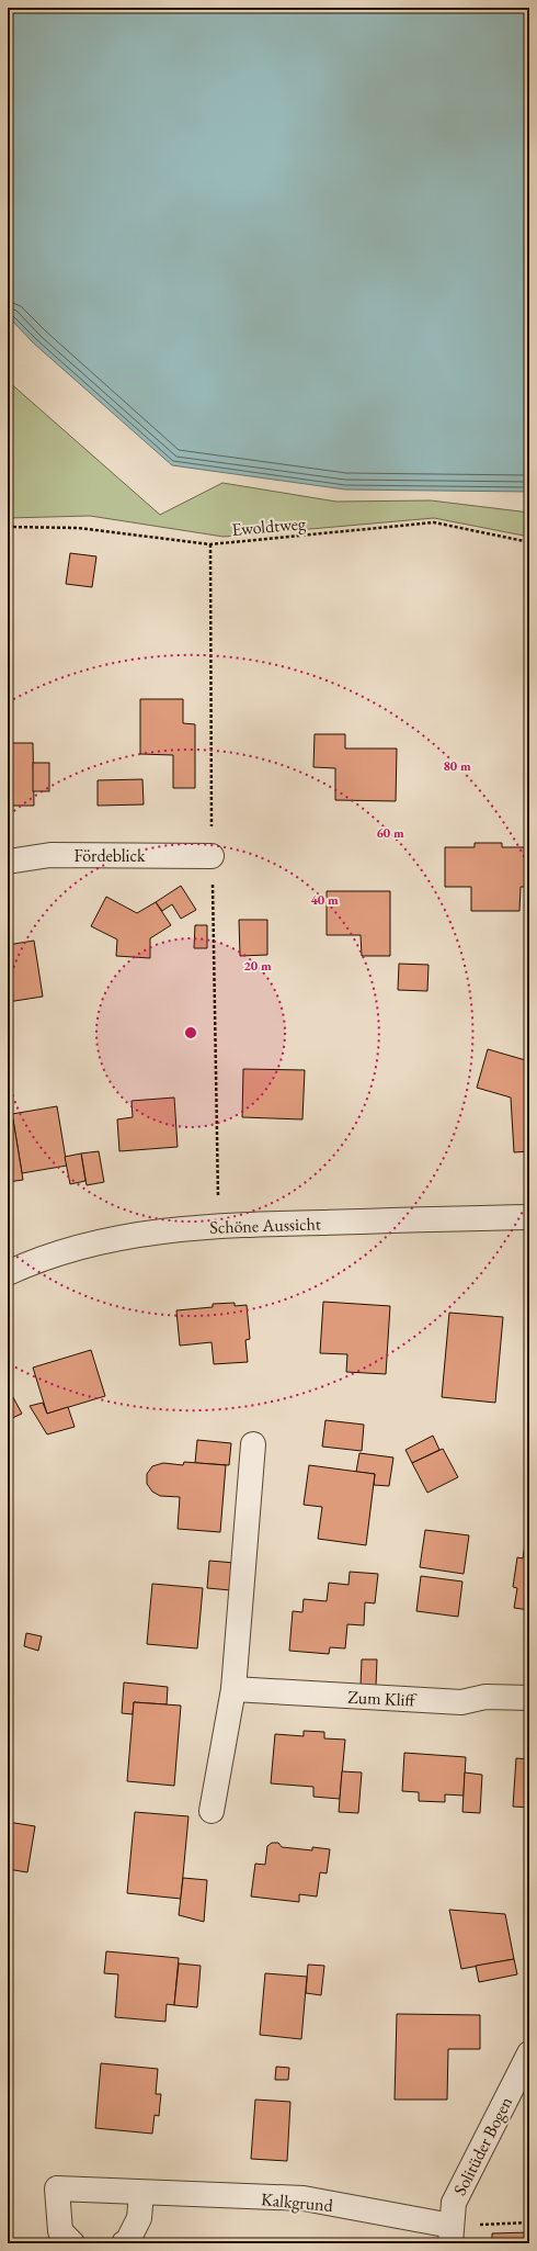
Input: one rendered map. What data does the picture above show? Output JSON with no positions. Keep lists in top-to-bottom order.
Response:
{
  "streets": {
    "street": [
      "Fördeblick",
      "Schöne Aussicht",
      "Zum Kliff",
      "Solitüder Bogen",
      "Kalkgrund"
    ],
    "path": ["Ewoldtweg"]
  },
  "crossings": [
    ["Solitüder Bogen", "Kalkgrund"]
  ],
  "rings": [
    "80 m",
    "60 m",
    "40 m",
    "20 m"
  ]
}
